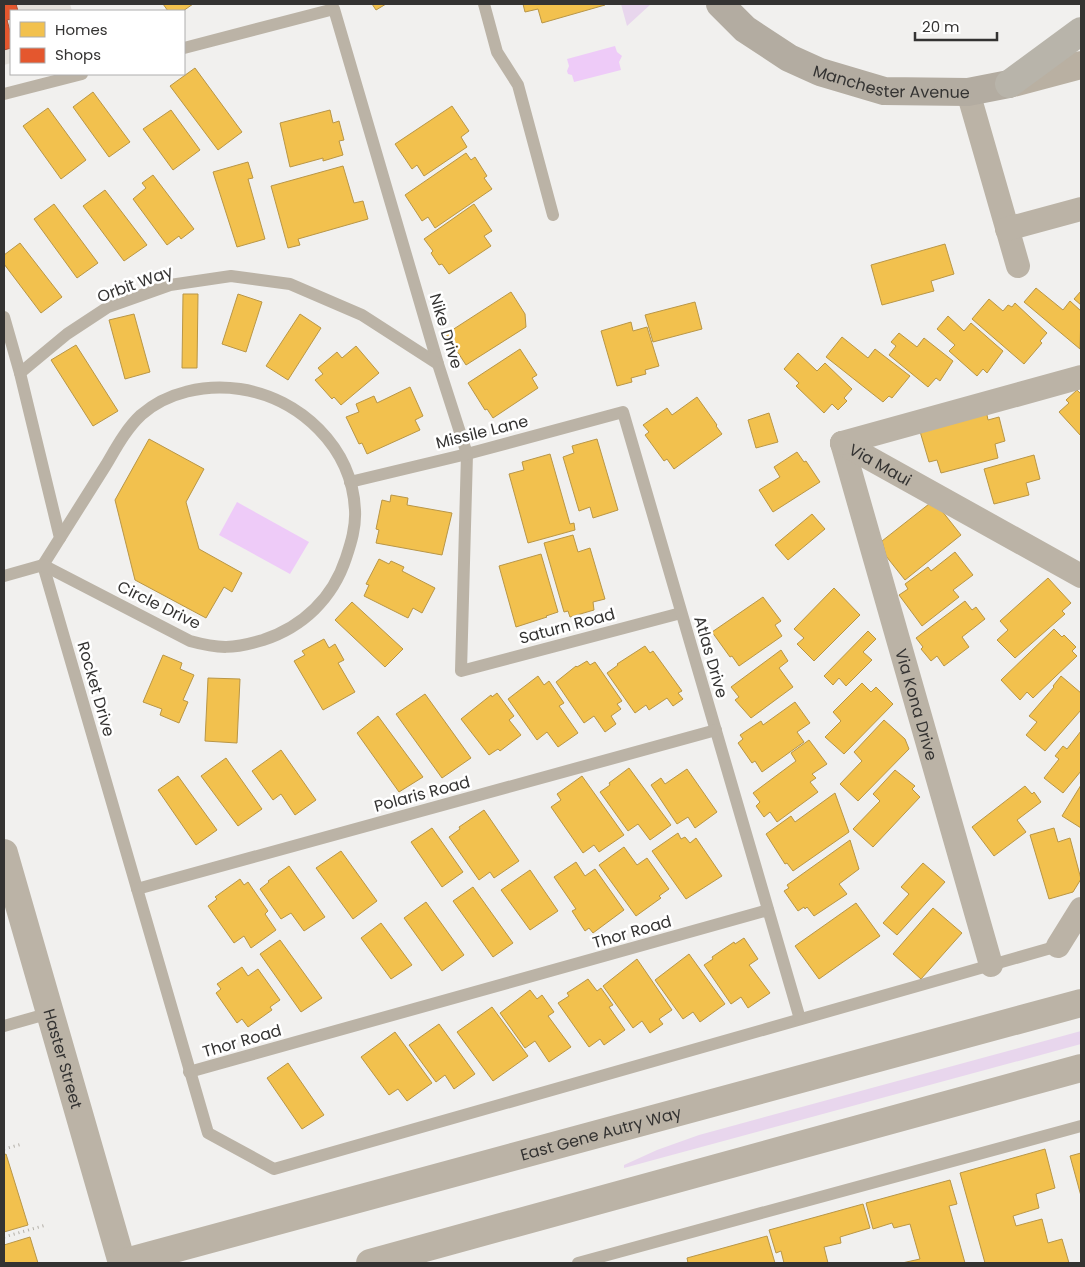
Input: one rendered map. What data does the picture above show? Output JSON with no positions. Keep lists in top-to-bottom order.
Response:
{
  "streets": {
    "main road": ["Manchester Avenue"],
    "street": [
      "Via Maui",
      "Via Kona Drive",
      "Haster Street",
      "East Gene Autry Way"
    ],
    "lane": [
      "Orbit Way",
      "Nike Drive",
      "Missile Lane",
      "Circle Drive",
      "Saturn Road",
      "Atlas Drive",
      "Rocket Drive",
      "Polaris Road",
      "Thor Road"
    ]
  },
  "crossings": [
    ["Orbit Way", "Nike Drive"],
    ["Nike Drive", "Missile Lane"],
    ["Nike Drive", "Saturn Road"],
    ["Missile Lane", "Circle Drive"],
    ["Missile Lane", "Atlas Drive"],
    ["Via Maui", "Via Kona Drive"],
    ["Circle Drive", "Rocket Drive"],
    ["Saturn Road", "Atlas Drive"],
    ["Atlas Drive", "Polaris Road"],
    ["Atlas Drive", "Thor Road"],
    ["Rocket Drive", "Polaris Road"],
    ["Rocket Drive", "Thor Road"],
    ["Via Kona Drive", "Thor Road"],
    ["Haster Street", "East Gene Autry Way"]
  ],
  "legend": ["Homes", "Shops"],
  "scale_bar": "20 m"
}
